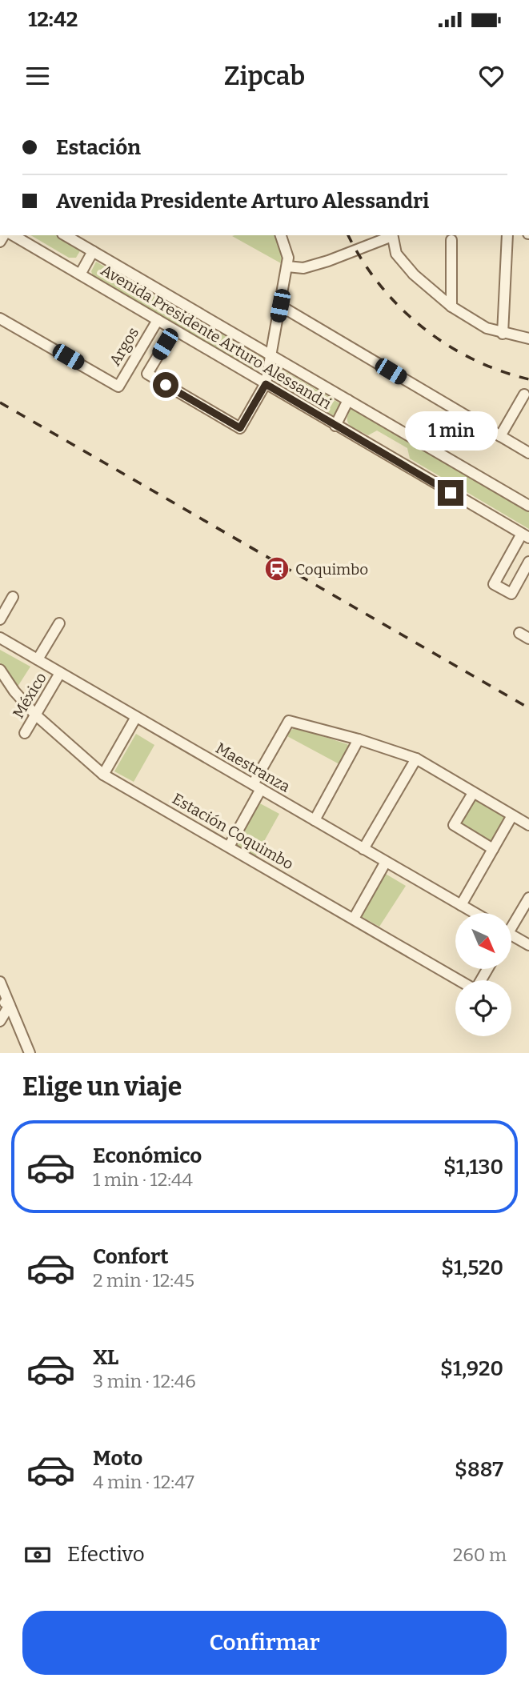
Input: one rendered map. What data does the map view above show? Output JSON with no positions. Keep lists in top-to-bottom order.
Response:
{
  "streets": {
    "street": [
      "Avenida Presidente Arturo Alessandri",
      "Argos",
      "México",
      "Maestranza",
      "Estación Coquimbo"
    ]
  },
  "crossings": [
    ["Avenida Presidente Arturo Alessandri", "Argos"],
    ["México", "Maestranza"],
    ["México", "Estación Coquimbo"]
  ],
  "places": {
    "station": ["Coquimbo"]
  },
  "north": "bottom right",
  "page": {
    "status": "12:42",
    "header": "Zipcab",
    "banner": ["Estación", "Avenida Presidente Arturo Alessandri"],
    "bubble": "1 min",
    "heading": "Elige un viaje",
    "list": [
      {
        "name": "Económico",
        "note": "1 min · 12:44",
        "value": "$1,130"
      },
      {
        "name": "Confort",
        "note": "2 min · 12:45",
        "value": "$1,520"
      },
      {
        "name": "XL",
        "note": "3 min · 12:46",
        "value": "$1,920"
      },
      {
        "name": "Moto",
        "note": "4 min · 12:47",
        "value": "$887"
      }
    ],
    "pay": ["Efectivo", "260 m"],
    "buttons": "Confirmar"
  }
}
